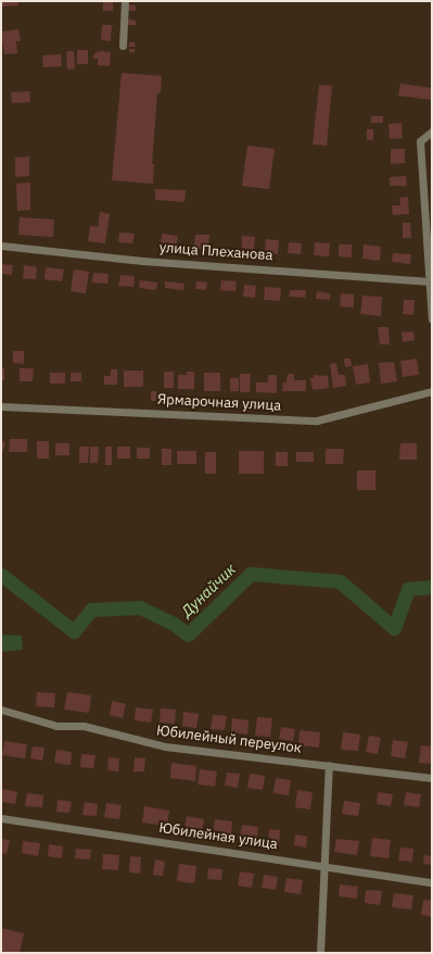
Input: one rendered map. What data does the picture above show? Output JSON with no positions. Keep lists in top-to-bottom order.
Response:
{
  "streets": {
    "street": [
      "улица Плеханова",
      "Ярмарочная улица",
      "Юбилейный переулок",
      "Юбилейная улица"
    ]
  },
  "water": ["Дунайчик"]
}
